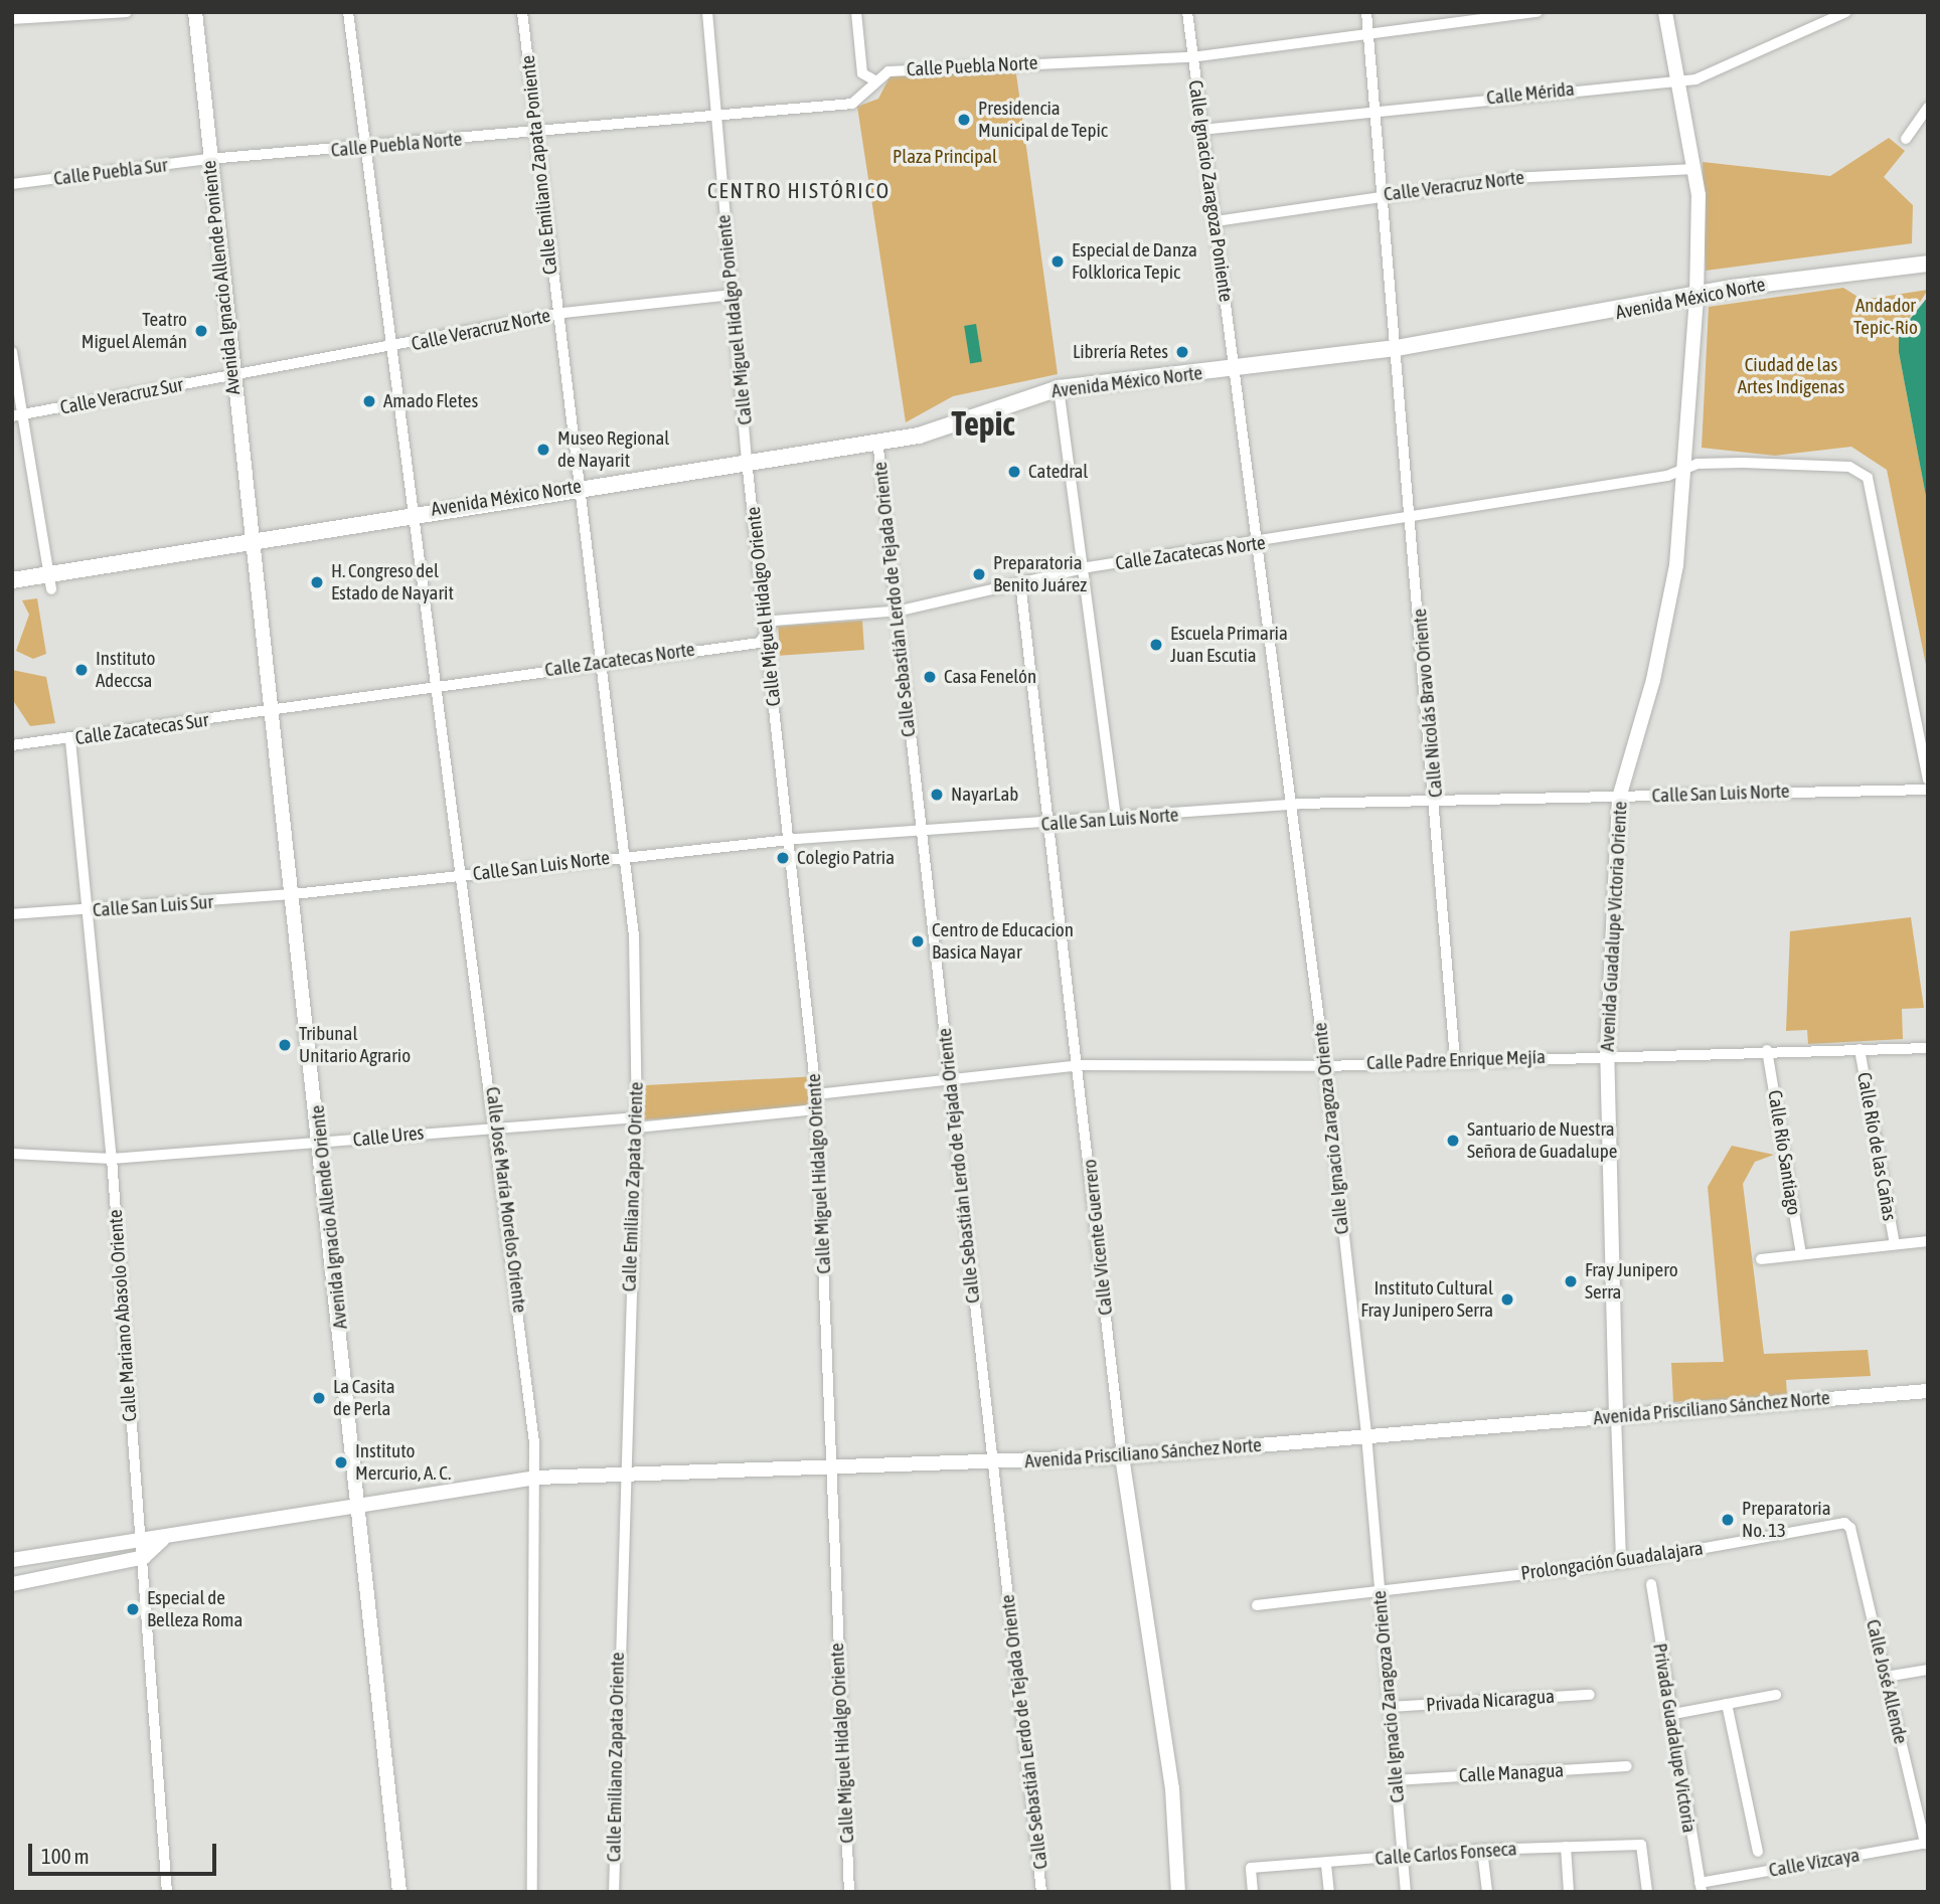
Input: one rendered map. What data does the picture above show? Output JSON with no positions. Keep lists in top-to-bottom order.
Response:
{
  "streets": {
    "main road": [
      "Avenida Ignacio Allende Poniente",
      "Avenida México Norte",
      "Avenida Guadalupe Victoria Oriente",
      "Avenida Ignacio Allende Oriente",
      "Calle Vicente Guerrero",
      "Avenida Prisciliano Sánchez Norte"
    ],
    "street": [
      "Calle Puebla Norte",
      "Calle Mérida",
      "Calle Emiliano Zapata Poniente",
      "Calle Puebla Sur",
      "Calle Veracruz Norte",
      "Calle Ignacio Zaragoza Poniente",
      "Calle Miguel Hidalgo Poniente",
      "Calle Veracruz Sur",
      "Calle Zacatecas Norte",
      "Calle Sebastián Lerdo de Tejada Oriente",
      "Calle Miguel Hidalgo Oriente",
      "Calle Nicolás Bravo Oriente",
      "Calle Zacatecas Sur",
      "Calle San Luis Norte",
      "Calle San Luis Sur",
      "Calle Padre Enrique Mejía",
      "Calle Ignacio Zaragoza Oriente",
      "Calle Ures",
      "Calle Río de las Cañas",
      "Calle Río Santiago",
      "Calle Emiliano Zapata Oriente",
      "Calle José María Morelos Oriente",
      "Calle Mariano Abasolo Oriente",
      "Prolongación Guadalajara",
      "Calle José Allende",
      "Privada Nicaragua",
      "Privada Guadalupe Victoria",
      "Calle Managua",
      "Calle Carlos Fonseca",
      "Calle Vizcaya"
    ]
  },
  "crossings": [
    ["Calle Puebla Norte", "Calle Emiliano Zapata Poniente"],
    ["Calle Puebla Norte", "Calle Puebla Sur"],
    ["Calle Puebla Norte", "Calle Ignacio Zaragoza Poniente"],
    ["Calle Puebla Norte", "Avenida Ignacio Allende Poniente"],
    ["Calle Puebla Norte", "Calle Miguel Hidalgo Poniente"],
    ["Calle Puebla Norte", "Calle Nicolás Bravo Oriente"],
    ["Calle Puebla Norte", "Calle José María Morelos Oriente"],
    ["Calle Mérida", "Calle Ignacio Zaragoza Poniente"],
    ["Calle Mérida", "Calle Nicolás Bravo Oriente"],
    ["Calle Mérida", "Avenida Guadalupe Victoria Oriente"],
    ["Calle Emiliano Zapata Poniente", "Calle Veracruz Norte"],
    ["Calle Emiliano Zapata Poniente", "Avenida México Norte"],
    ["Calle Emiliano Zapata Poniente", "Calle Emiliano Zapata Oriente"],
    ["Calle Puebla Sur", "Avenida Ignacio Allende Poniente"],
    ["Calle Veracruz Norte", "Calle Ignacio Zaragoza Poniente"],
    ["Calle Veracruz Norte", "Avenida Ignacio Allende Poniente"],
    ["Calle Veracruz Norte", "Calle Miguel Hidalgo Poniente"],
    ["Calle Veracruz Norte", "Calle Veracruz Sur"],
    ["Calle Veracruz Norte", "Calle Nicolás Bravo Oriente"],
    ["Calle Veracruz Norte", "Avenida Guadalupe Victoria Oriente"],
    ["Calle Veracruz Norte", "Calle José María Morelos Oriente"],
    ["Calle Ignacio Zaragoza Poniente", "Avenida México Norte"],
    ["Calle Ignacio Zaragoza Poniente", "Calle Ignacio Zaragoza Oriente"],
    ["Avenida Ignacio Allende Poniente", "Avenida México Norte"],
    ["Avenida Ignacio Allende Poniente", "Calle Veracruz Sur"],
    ["Avenida Ignacio Allende Poniente", "Avenida Ignacio Allende Oriente"],
    ["Avenida México Norte", "Calle Miguel Hidalgo Poniente"],
    ["Avenida México Norte", "Calle Sebastián Lerdo de Tejada Oriente"],
    ["Avenida México Norte", "Calle Miguel Hidalgo Oriente"],
    ["Avenida México Norte", "Calle Nicolás Bravo Oriente"],
    ["Avenida México Norte", "Avenida Guadalupe Victoria Oriente"],
    ["Avenida México Norte", "Calle Ignacio Zaragoza Oriente"],
    ["Avenida México Norte", "Calle Emiliano Zapata Oriente"],
    ["Avenida México Norte", "Calle José María Morelos Oriente"],
    ["Avenida México Norte", "Avenida Ignacio Allende Oriente"],
    ["Calle Miguel Hidalgo Poniente", "Calle Miguel Hidalgo Oriente"],
    ["Calle Zacatecas Norte", "Calle Sebastián Lerdo de Tejada Oriente"],
    ["Calle Zacatecas Norte", "Calle Miguel Hidalgo Oriente"],
    ["Calle Zacatecas Norte", "Calle Nicolás Bravo Oriente"],
    ["Calle Zacatecas Norte", "Calle Zacatecas Sur"],
    ["Calle Zacatecas Norte", "Avenida Guadalupe Victoria Oriente"],
    ["Calle Zacatecas Norte", "Calle Ignacio Zaragoza Oriente"],
    ["Calle Zacatecas Norte", "Calle Emiliano Zapata Oriente"],
    ["Calle Zacatecas Norte", "Calle José María Morelos Oriente"],
    ["Calle Zacatecas Norte", "Avenida Ignacio Allende Oriente"],
    ["Calle Zacatecas Norte", "Calle Vicente Guerrero"],
    ["Calle Sebastián Lerdo de Tejada Oriente", "Calle San Luis Norte"],
    ["Calle Sebastián Lerdo de Tejada Oriente", "Calle Padre Enrique Mejía"],
    ["Calle Sebastián Lerdo de Tejada Oriente", "Avenida Prisciliano Sánchez Norte"],
    ["Calle Miguel Hidalgo Oriente", "Calle San Luis Norte"],
    ["Calle Miguel Hidalgo Oriente", "Calle Padre Enrique Mejía"],
    ["Calle Miguel Hidalgo Oriente", "Avenida Prisciliano Sánchez Norte"],
    ["Calle Nicolás Bravo Oriente", "Calle San Luis Norte"],
    ["Calle Nicolás Bravo Oriente", "Calle Padre Enrique Mejía"],
    ["Calle Zacatecas Sur", "Avenida Ignacio Allende Oriente"],
    ["Calle Zacatecas Sur", "Calle Mariano Abasolo Oriente"],
    ["Calle San Luis Norte", "Calle San Luis Sur"],
    ["Calle San Luis Norte", "Avenida Guadalupe Victoria Oriente"],
    ["Calle San Luis Norte", "Calle Ignacio Zaragoza Oriente"],
    ["Calle San Luis Norte", "Calle Emiliano Zapata Oriente"],
    ["Calle San Luis Norte", "Calle José María Morelos Oriente"],
    ["Calle San Luis Norte", "Avenida Ignacio Allende Oriente"],
    ["Calle San Luis Norte", "Calle Vicente Guerrero"],
    ["Calle San Luis Sur", "Avenida Ignacio Allende Oriente"],
    ["Calle San Luis Sur", "Calle Mariano Abasolo Oriente"],
    ["Avenida Guadalupe Victoria Oriente", "Calle Padre Enrique Mejía"],
    ["Avenida Guadalupe Victoria Oriente", "Avenida Prisciliano Sánchez Norte"],
    ["Avenida Guadalupe Victoria Oriente", "Prolongación Guadalajara"],
    ["Calle Padre Enrique Mejía", "Calle Ignacio Zaragoza Oriente"],
    ["Calle Padre Enrique Mejía", "Calle Río de las Cañas"],
    ["Calle Padre Enrique Mejía", "Calle Río Santiago"],
    ["Calle Padre Enrique Mejía", "Calle Vicente Guerrero"],
    ["Calle Ignacio Zaragoza Oriente", "Avenida Prisciliano Sánchez Norte"],
    ["Calle Ignacio Zaragoza Oriente", "Prolongación Guadalajara"],
    ["Calle Ignacio Zaragoza Oriente", "Privada Nicaragua"],
    ["Calle Ignacio Zaragoza Oriente", "Calle Managua"],
    ["Calle Ignacio Zaragoza Oriente", "Calle Carlos Fonseca"],
    ["Calle Ures", "Calle Emiliano Zapata Oriente"],
    ["Calle Ures", "Calle José María Morelos Oriente"],
    ["Calle Ures", "Avenida Ignacio Allende Oriente"],
    ["Calle Ures", "Calle Mariano Abasolo Oriente"],
    ["Calle Emiliano Zapata Oriente", "Avenida Prisciliano Sánchez Norte"],
    ["Calle José María Morelos Oriente", "Avenida Prisciliano Sánchez Norte"],
    ["Avenida Ignacio Allende Oriente", "Avenida Prisciliano Sánchez Norte"],
    ["Calle Vicente Guerrero", "Avenida Prisciliano Sánchez Norte"],
    ["Calle Mariano Abasolo Oriente", "Avenida Prisciliano Sánchez Norte"],
    ["Prolongación Guadalajara", "Calle José Allende"],
    ["Calle José Allende", "Calle Vizcaya"],
    ["Privada Guadalupe Victoria", "Calle Vizcaya"]
  ],
  "districts": ["CENTRO HISTÓRICO", "Tepic"],
  "parks": ["Plaza Principal", "Andador Tepic-Rio", "Ciudad de las Artes Indigenas"],
  "places": [
    "Presidencia Municipal de Tepic",
    "Especial de Danza Folklorica Tepic",
    "Teatro Miguel Alemán",
    "Librería Retes",
    "Amado Fletes",
    "Museo Regional de Nayarit",
    "Catedral",
    "Preparatoria Benito Juárez",
    "H. Congreso del Estado de Nayarit",
    "Escuela Primaria Juan Escutia",
    "Instituto Adeccsa",
    "Casa Fenelón",
    "NayarLab",
    "Colegio Patria",
    "Centro de Educacion Basica Nayar",
    "Tribunal Unitario Agrario",
    "Santuario de Nuestra Señora de Guadalupe",
    "Fray Junipero Serra",
    "Instituto Cultural Fray Junipero Serra",
    "La Casita de Perla",
    "Instituto Mercurio, A. C.",
    "Preparatoria No. 13",
    "Especial de Belleza Roma"
  ],
  "scale_bar": "100 m"
}
